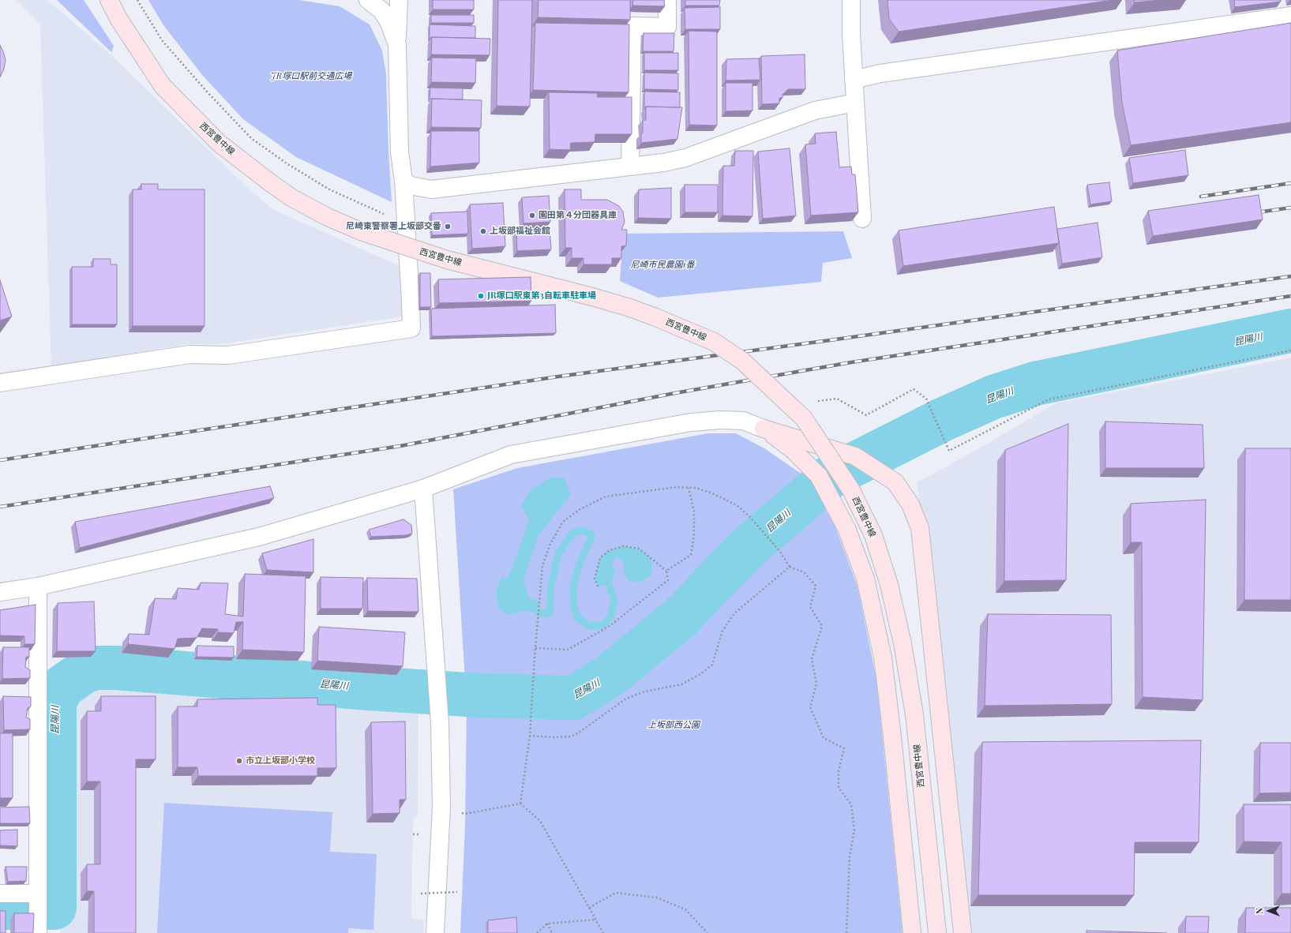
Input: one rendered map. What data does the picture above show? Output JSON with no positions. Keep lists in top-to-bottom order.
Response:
{
  "streets": {
    "main road": ["西宮豊中線"]
  },
  "water": ["昆陽川"],
  "parks": ["JR塚口駅前交通広場", "尼崎市民農園1番", "上坂部西公園"],
  "places": [
    "園田第４分団器具庫",
    "尼崎東警察署上坂部交番",
    "上坂部福祉会館",
    "JR塚口駅東第3自転車駐車場",
    "市立上坂部小学校"
  ],
  "north": "left"
}
